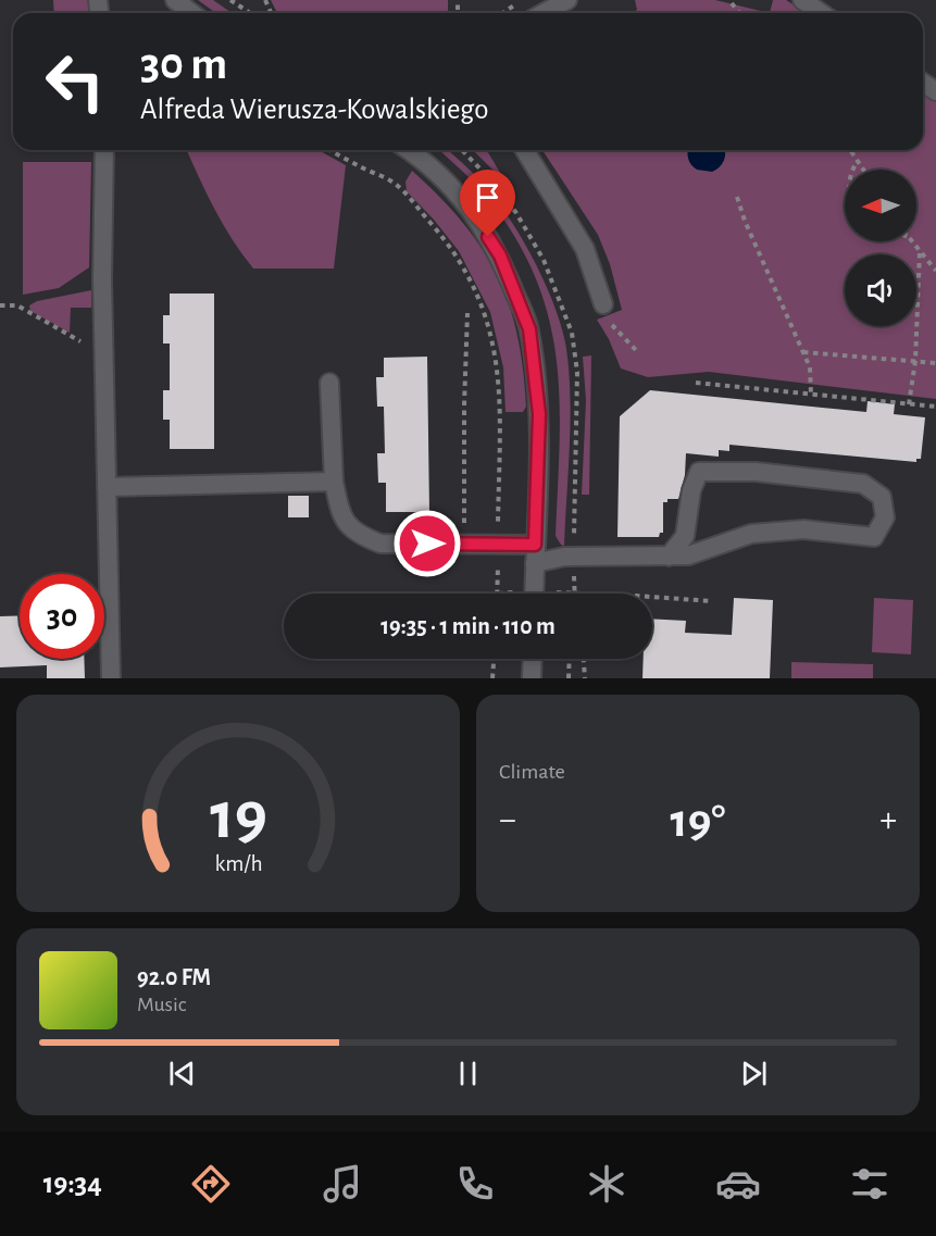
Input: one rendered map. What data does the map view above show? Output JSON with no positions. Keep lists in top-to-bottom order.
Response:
{
  "north": "left",
  "page": {
    "turn": ["30 m", "Alfreda Wierusza-Kowalskiego"],
    "limit": "30",
    "trip": "19:35 · 1 min · 110 m",
    "tile": "Climate",
    "heat": ["−", "19°", "+"],
    "song": ["92.0 FM", "Music"],
    "tabs": "19:34",
    "gauge": ["19", "km/h"]
  }
}
